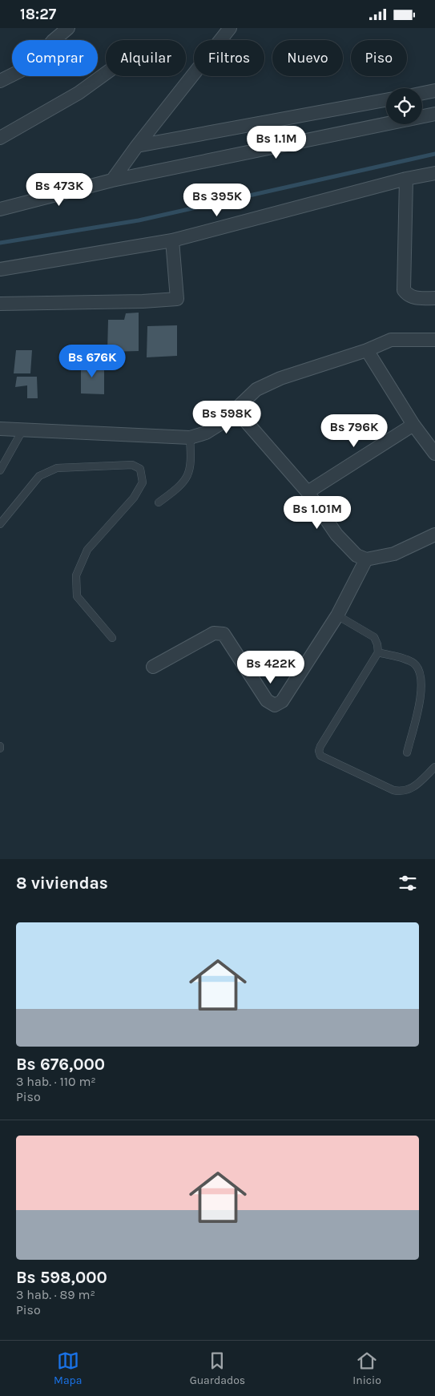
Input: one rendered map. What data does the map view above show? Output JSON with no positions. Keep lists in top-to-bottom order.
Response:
{
  "page": {
    "status": "18:27",
    "chip": [
      "Comprar",
      "Alquilar",
      "Filtros",
      "Nuevo",
      "Piso"
    ],
    "price": [
      "Bs 1.1M",
      "Bs 473K",
      "Bs 395K",
      "Bs 676K",
      "Bs 598K",
      "Bs 796K",
      "Bs 1.01M",
      "Bs 422K"
    ],
    "heading": "8 viviendas",
    "list": [
      {
        "name": "Bs 676,000",
        "note": "3 hab. · 110 m² · Piso"
      },
      {
        "name": "Bs 598,000",
        "note": "3 hab. · 89 m² · Piso"
      }
    ],
    "tabs": ["Mapa", "Guardados", "Inicio"]
  }
}
